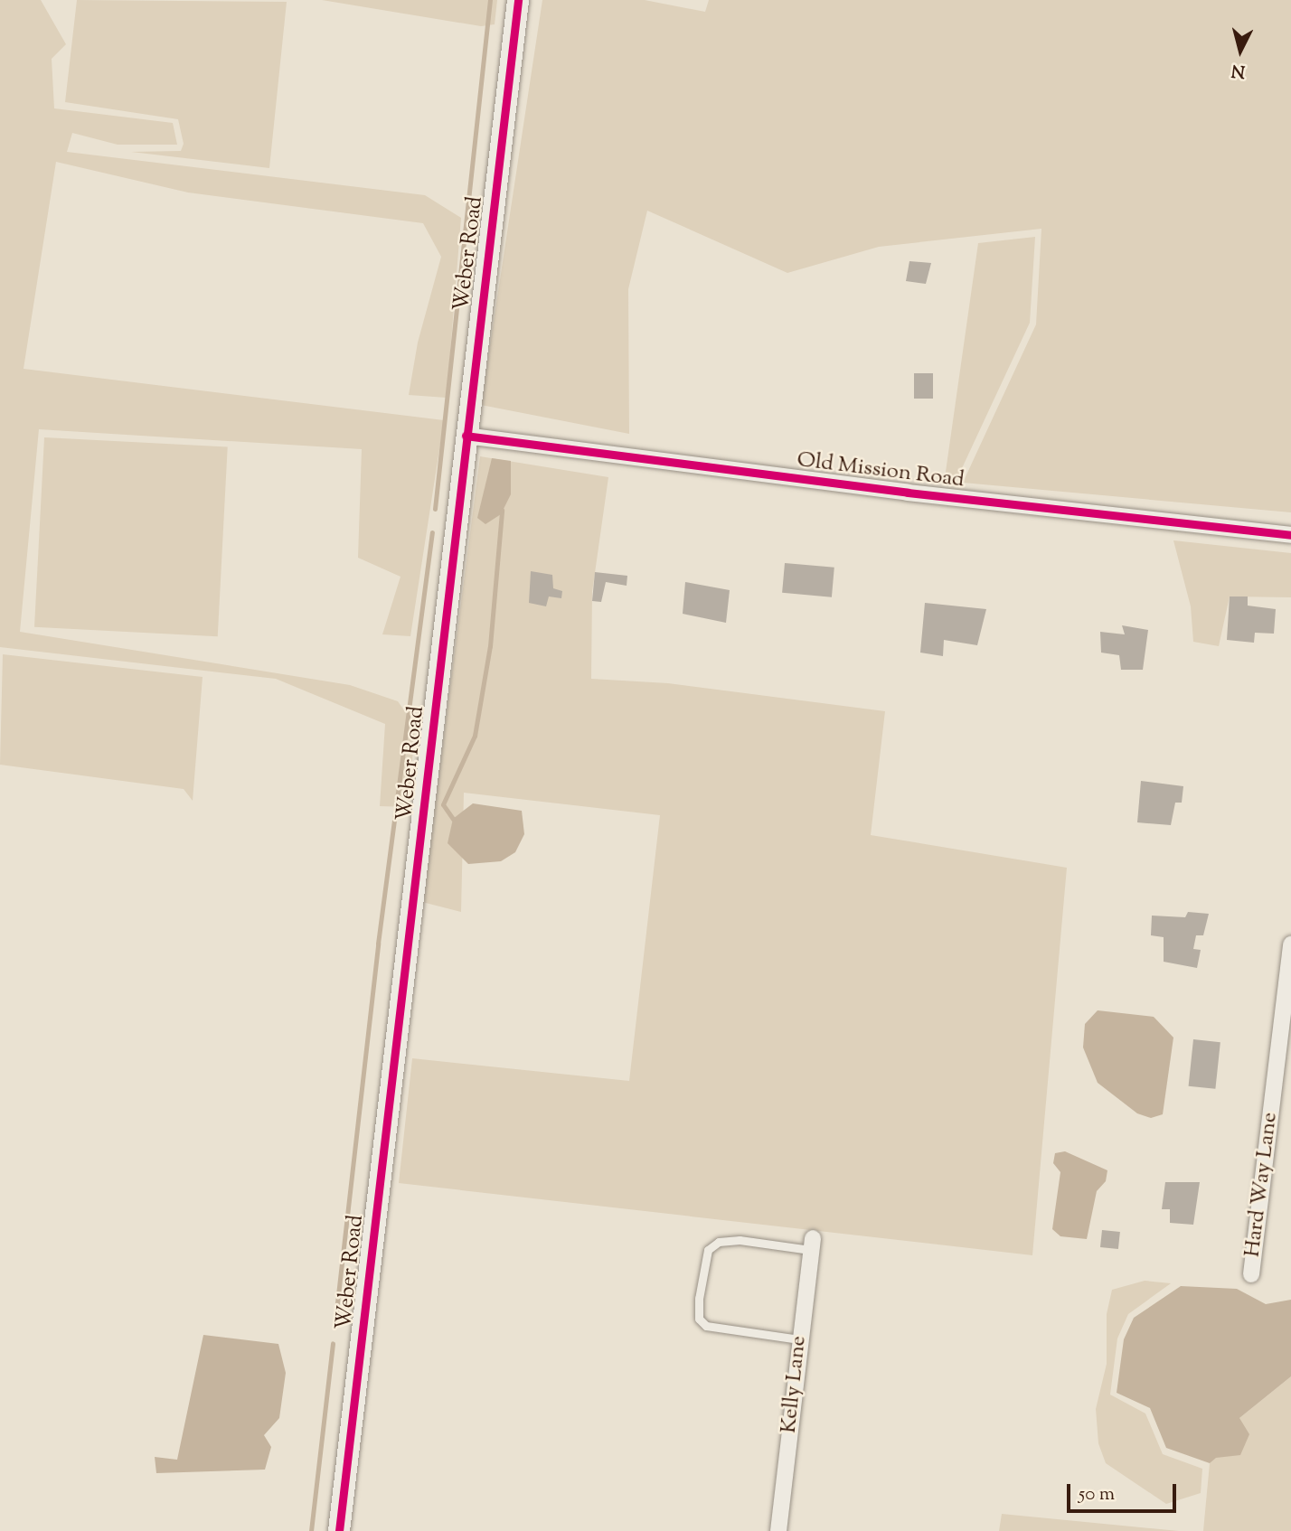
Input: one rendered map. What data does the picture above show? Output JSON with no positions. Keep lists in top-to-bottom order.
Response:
{
  "streets": {
    "street": [
      "Weber Road",
      "Old Mission Road",
      "Hard Way Lane",
      "Kelly Lane"
    ]
  },
  "crossings": [
    ["Weber Road", "Old Mission Road"]
  ],
  "scale_bar": "50 m",
  "north": "bottom"
}
